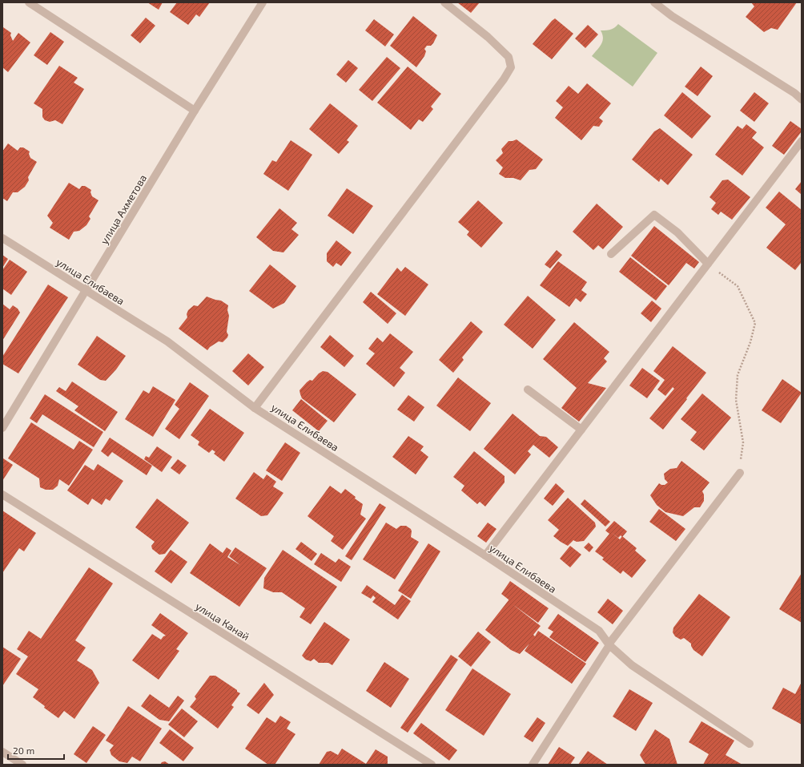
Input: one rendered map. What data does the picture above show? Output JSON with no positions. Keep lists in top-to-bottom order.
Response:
{
  "streets": {
    "street": ["улица Ахметова", "улица Елибаева", "улица Канай"]
  },
  "crossings": [
    ["улица Ахметова", "улица Елибаева"]
  ],
  "scale_bar": "20 m"
}
